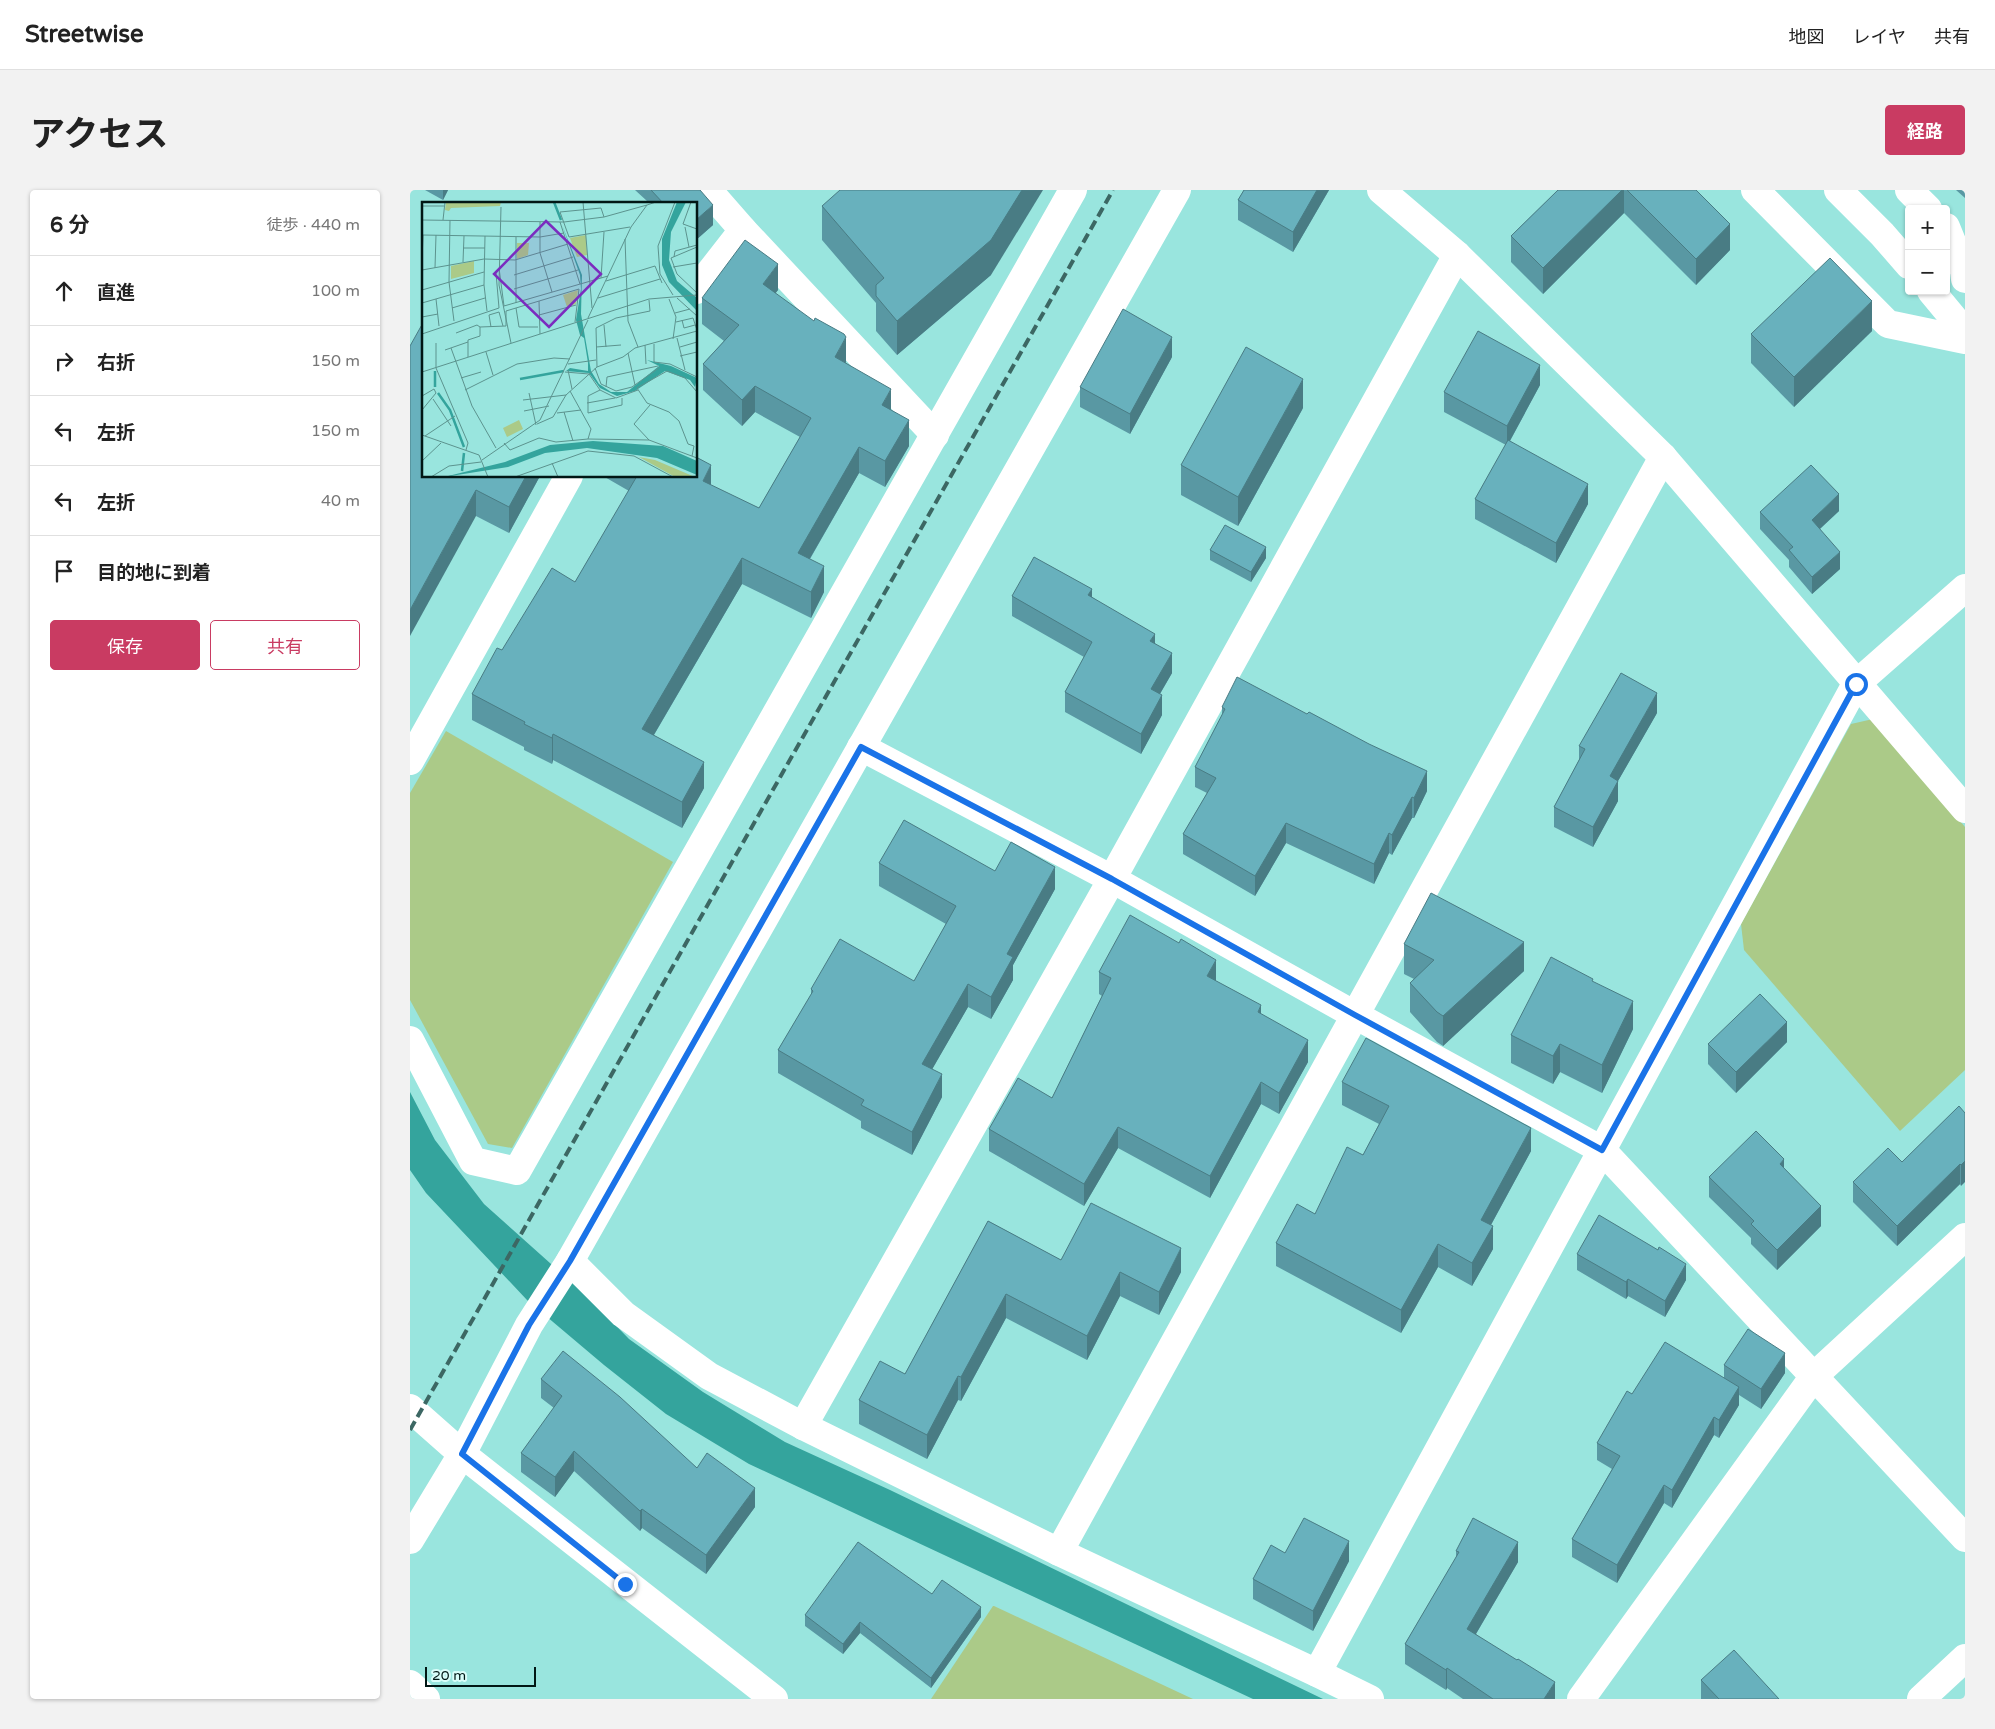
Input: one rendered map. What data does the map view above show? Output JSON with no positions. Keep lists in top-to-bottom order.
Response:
{
  "scale_bar": "20 m",
  "page": {
    "header": "Streetwise",
    "nav": ["地図", "レイヤ", "共有"],
    "title": "アクセス",
    "buttons": [
      "経路",
      ["保存", "共有"]
    ],
    "heading": ["6 分", "徒歩 · 440 m"],
    "map_buttons": ["+", "−"],
    "list": [
      ["直進", "100 m"],
      ["右折", "150 m"],
      ["左折", "150 m"],
      ["左折", "40 m"],
      "目的地に到着"
    ],
    "scale": "20 m"
  }
}
